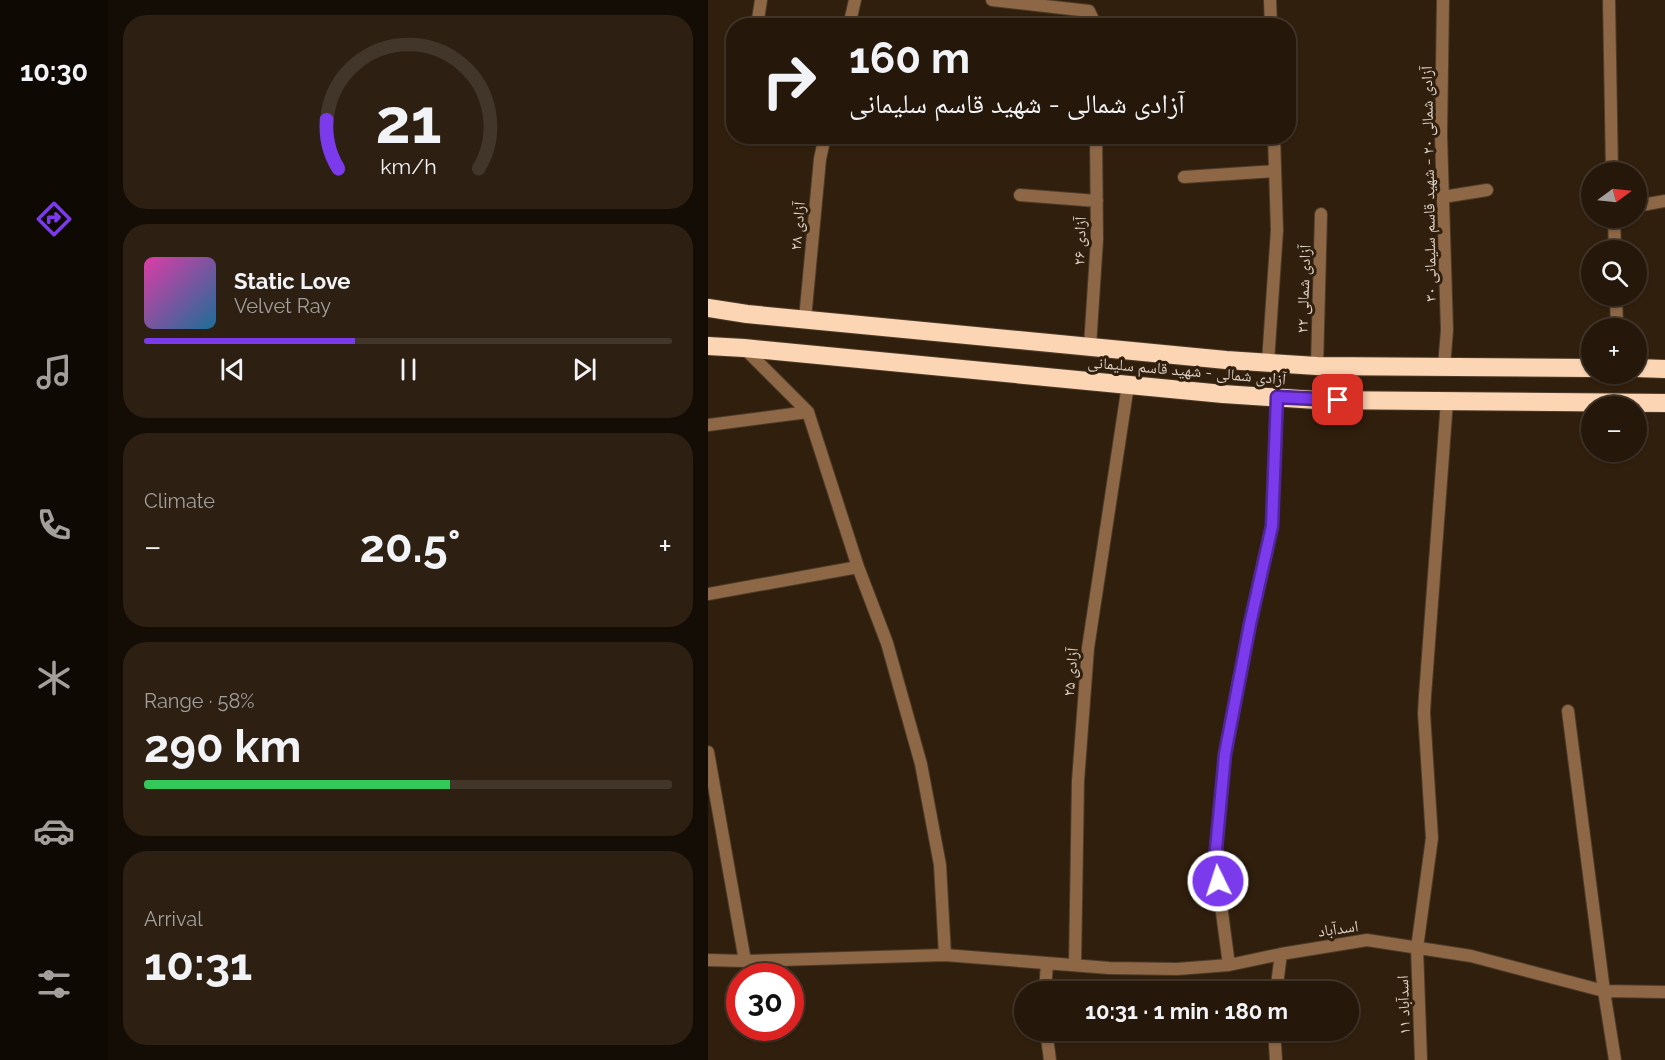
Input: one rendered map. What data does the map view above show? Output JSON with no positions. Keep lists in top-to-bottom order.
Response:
{
  "streets": {
    "highway": ["آزادی شمالی - شهید قاسم سلیمانی"],
    "street": [
      "آزادی شمالی ۲۰ - شهید قاسم سلیمانی ۳۰",
      "آزادی ۲۸",
      "آزادی ۲۶",
      "آزادی شمالی ۲۲",
      "آزادی ۲۵",
      "اسدآباد",
      "اسدآباد ۱۱"
    ]
  },
  "crossings": [
    ["آزادی شمالی ۲۰ - شهید قاسم سلیمانی ۳۰", "آزادی شمالی - شهید قاسم سلیمانی"],
    ["آزادی ۲۸", "آزادی شمالی - شهید قاسم سلیمانی"],
    ["آزادی ۲۶", "آزادی شمالی - شهید قاسم سلیمانی"],
    ["آزادی شمالی ۲۲", "آزادی شمالی - شهید قاسم سلیمانی"],
    ["آزادی شمالی - شهید قاسم سلیمانی", "آزادی ۲۵"],
    ["آزادی شمالی - شهید قاسم سلیمانی", "اسدآباد ۱۱"],
    ["آزادی ۲۵", "اسدآباد"],
    ["اسدآباد", "اسدآباد ۱۱"]
  ],
  "north": "right",
  "page": {
    "tabs": "10:30",
    "turn": ["160 m", "آزادی شمالی - شهید قاسم سلیمانی"],
    "map_buttons": ["+", "−"],
    "song": ["Static Love", "Velvet Ray"],
    "tile": [
      "Climate",
      ["Range · 58%", "290 km"],
      ["Arrival", "10:31"]
    ],
    "heat": ["−", "20.5°", "+"],
    "limit": "30",
    "trip": "10:31 · 1 min · 180 m",
    "gauge": ["21", "km/h"]
  }
}
